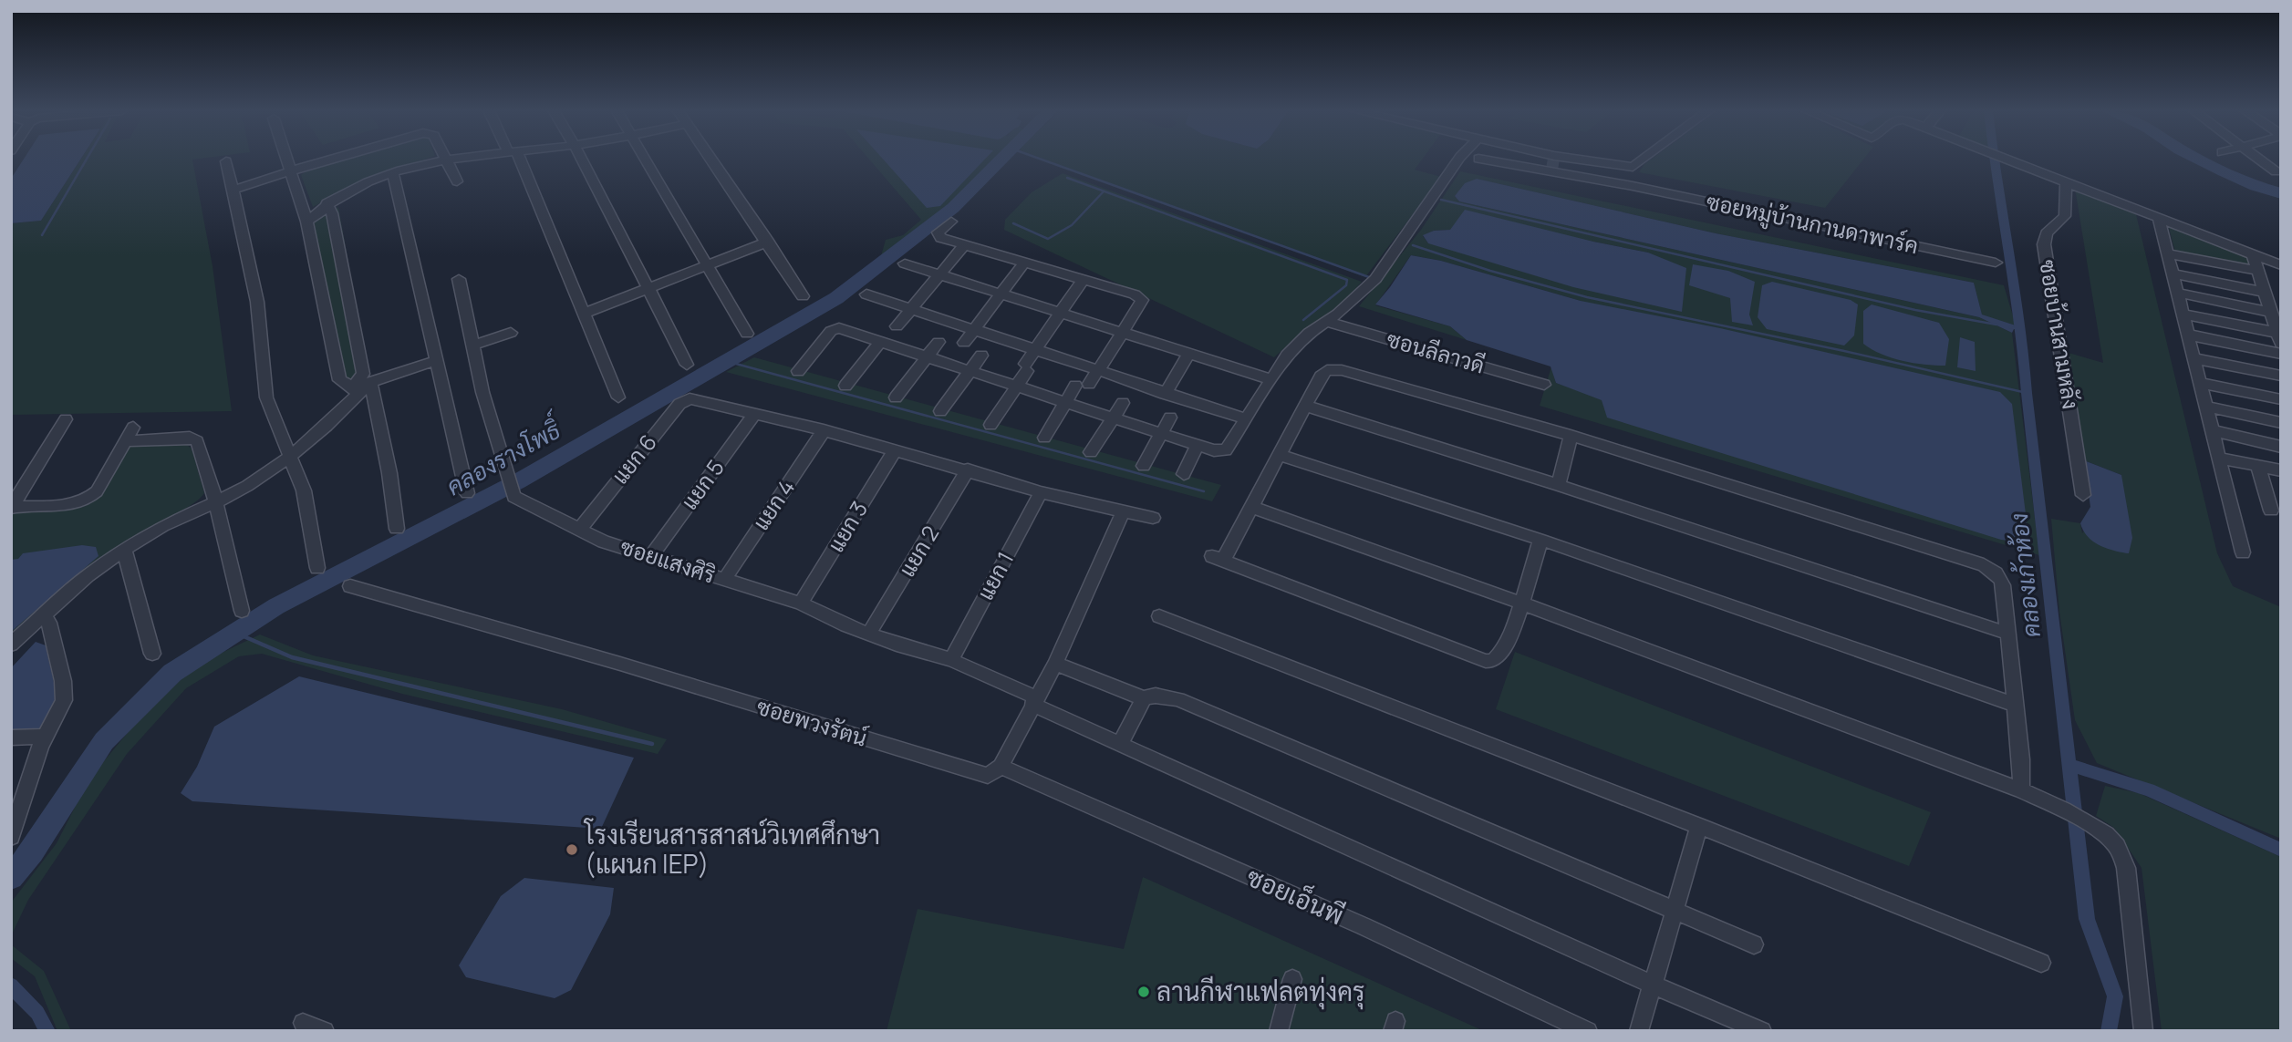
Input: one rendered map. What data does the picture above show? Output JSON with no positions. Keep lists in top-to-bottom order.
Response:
{
  "streets": {
    "street": [
      "ซอยหมู่บ้านกานดาพาร์ค",
      "ซอยบ้านสามหลัง",
      "ซอนลีลาวดี",
      "แยก 6",
      "แยก 5",
      "แยก 4",
      "แยก 3",
      "แยก 2",
      "ซอยแสงศิริ",
      "แยก 1",
      "ซอยพวงรัตน์",
      "ซอยเอ็นพี"
    ]
  },
  "crossings": [
    ["แยก 6", "แยก 5"],
    ["แยก 6", "ซอยแสงศิริ"],
    ["แยก 5", "ซอยแสงศิริ"],
    ["แยก 4", "ซอยแสงศิริ"],
    ["แยก 3", "ซอยแสงศิริ"],
    ["แยก 2", "ซอยแสงศิริ"],
    ["ซอยแสงศิริ", "แยก 1"],
    ["ซอยพวงรัตน์", "ซอยเอ็นพี"]
  ],
  "water": ["คลองรางโพธิ์", "คลองเก้าห้อง"],
  "places": ["โรงเรียนสารสาสน์วิเทศศึกษา (แผนก IEP)", "ลานกีฬาแฟลตทุ่งครุ"]
}
